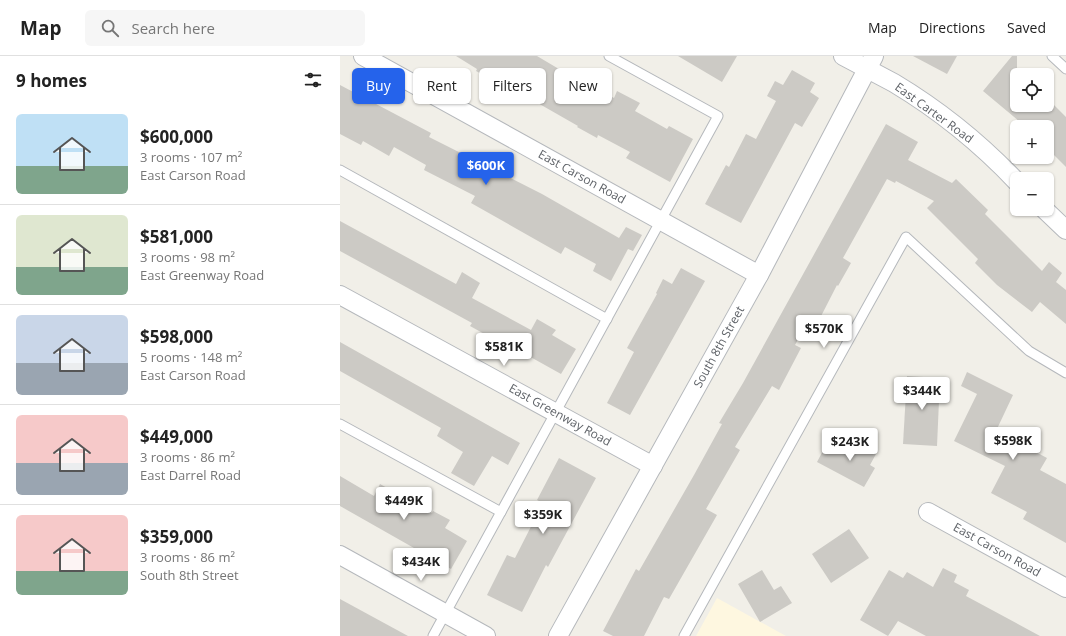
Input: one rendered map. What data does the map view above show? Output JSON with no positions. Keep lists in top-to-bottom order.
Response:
{
  "streets": {
    "street": [
      "East Carter Road",
      "East Carson Road",
      "South 8th Street",
      "East Greenway Road"
    ]
  },
  "crossings": [
    ["East Carter Road", "South 8th Street"],
    ["East Carson Road", "South 8th Street"],
    ["South 8th Street", "East Greenway Road"]
  ],
  "page": {
    "header": "Map",
    "search": "Search here",
    "nav": ["Map", "Directions", "Saved"],
    "heading": "9 homes",
    "map_buttons": ["+", "−"],
    "chip": [
      "Buy",
      "Rent",
      "Filters",
      "New"
    ],
    "list": [
      {
        "name": "$600,000",
        "note": "3 rooms · 107 m² · East Carson Road"
      },
      {
        "name": "$581,000",
        "note": "3 rooms · 98 m² · East Greenway Road"
      },
      {
        "name": "$598,000",
        "note": "5 rooms · 148 m² · East Carson Road"
      },
      {
        "name": "$449,000",
        "note": "3 rooms · 86 m² · East Darrel Road"
      },
      {
        "name": "$359,000",
        "note": "3 rooms · 86 m² · South 8th Street"
      }
    ],
    "price": [
      "$600K",
      "$570K",
      "$581K",
      "$344K",
      "$598K",
      "$243K",
      "$449K",
      "$359K",
      "$434K"
    ]
  }
}
